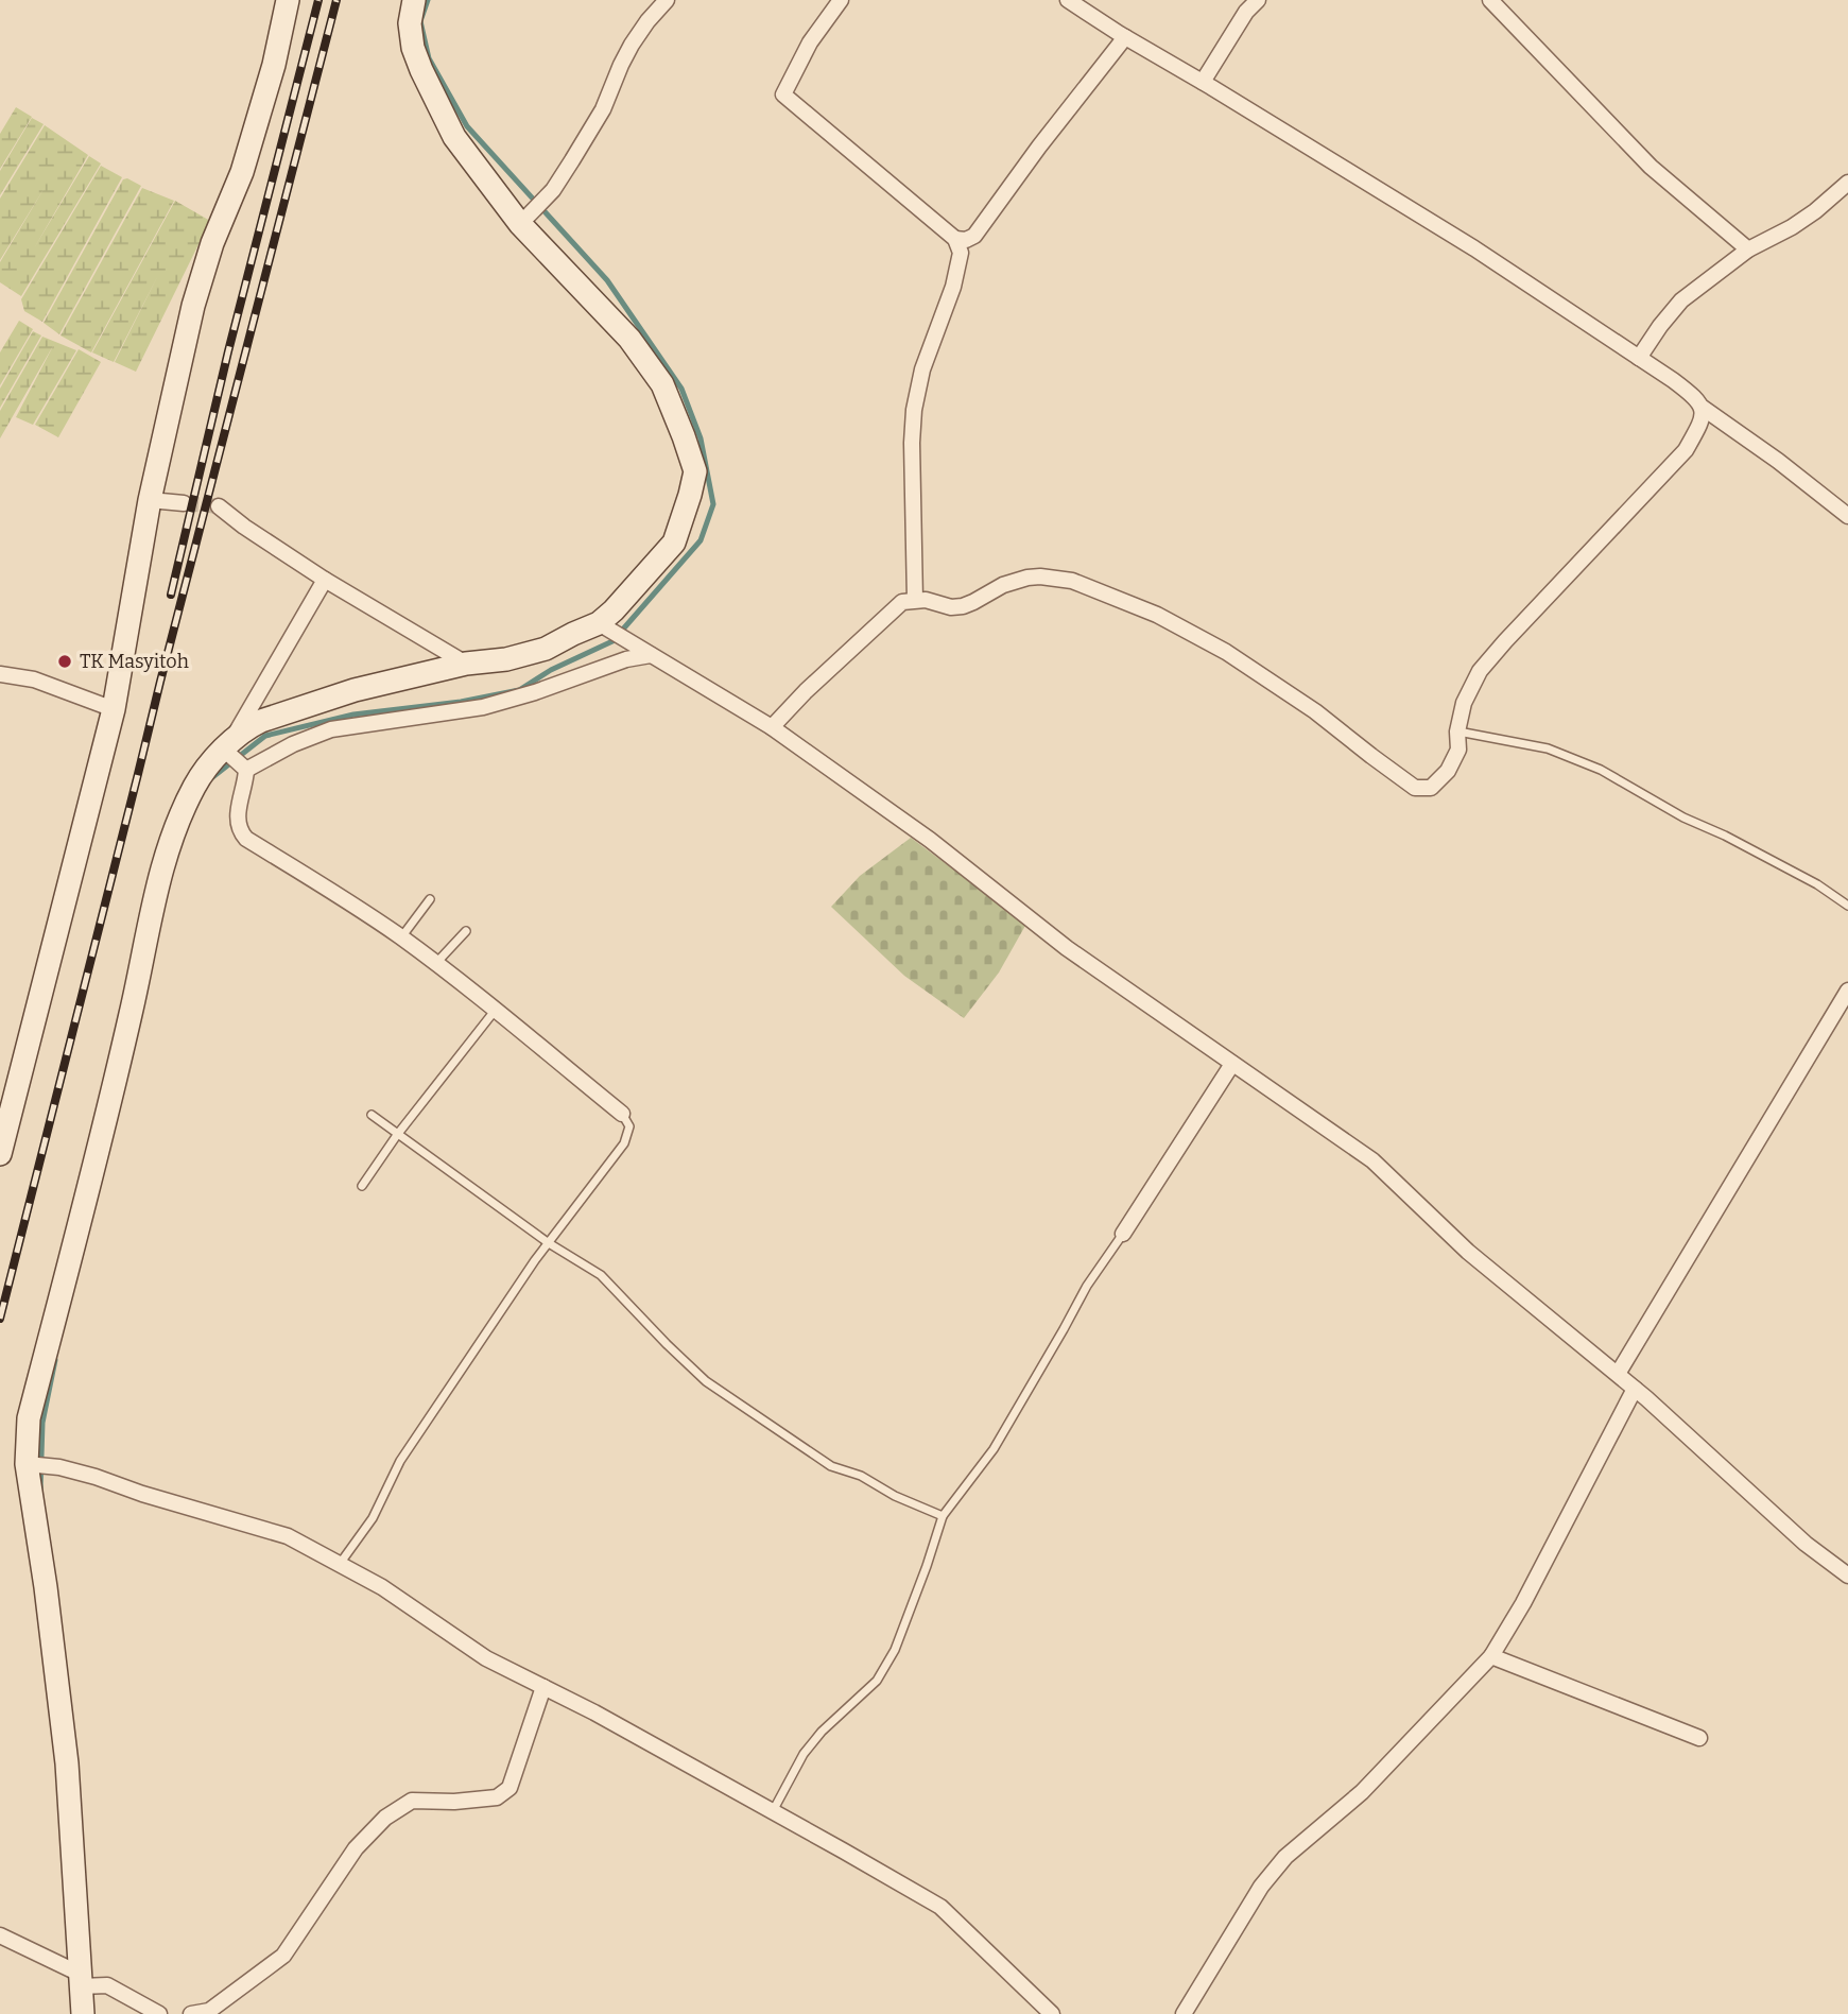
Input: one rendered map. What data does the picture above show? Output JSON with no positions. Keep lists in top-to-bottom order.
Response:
{
  "places": ["TK Masyitoh"]
}
